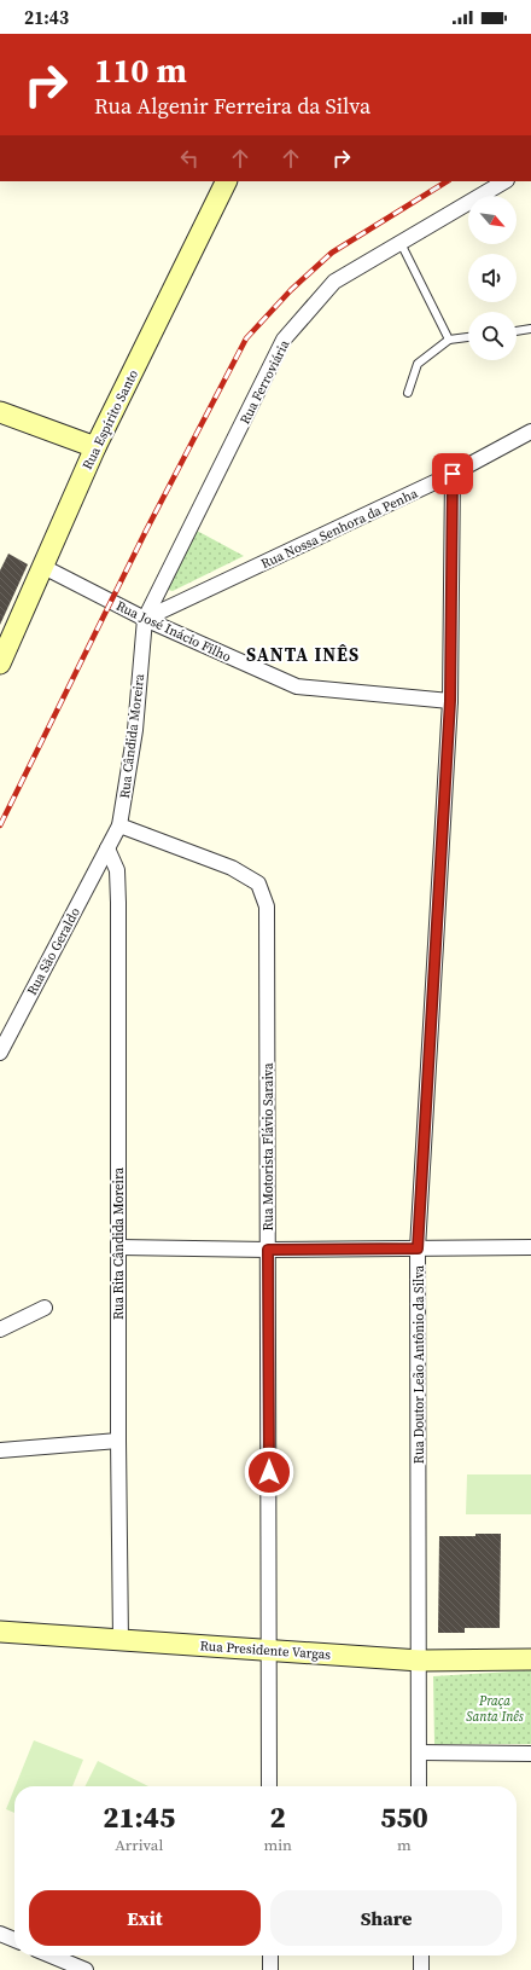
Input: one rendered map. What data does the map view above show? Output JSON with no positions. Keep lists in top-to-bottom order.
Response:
{
  "streets": {
    "street": [
      "Rua Ferroviária",
      "Rua Espírito Santo",
      "Rua Nossa Senhora da Penha",
      "Rua José Inácio Filho",
      "Rua Cândida Moreira",
      "Rua São Geraldo",
      "Rua Motorista Flávio Saraiva",
      "Rua Rita Cândida Moreira",
      "Rua Doutor Leão Antônio da Silva",
      "Rua Presidente Vargas"
    ]
  },
  "crossings": [
    ["Rua Ferroviária", "Rua Nossa Senhora da Penha"],
    ["Rua Ferroviária", "Rua José Inácio Filho"],
    ["Rua Ferroviária", "Rua Cândida Moreira"],
    ["Rua Espírito Santo", "Rua José Inácio Filho"],
    ["Rua Nossa Senhora da Penha", "Rua José Inácio Filho"],
    ["Rua Nossa Senhora da Penha", "Rua Cândida Moreira"],
    ["Rua Nossa Senhora da Penha", "Rua Doutor Leão Antônio da Silva"],
    ["Rua José Inácio Filho", "Rua Cândida Moreira"],
    ["Rua José Inácio Filho", "Rua Doutor Leão Antônio da Silva"],
    ["Rua Cândida Moreira", "Rua São Geraldo"],
    ["Rua Cândida Moreira", "Rua Motorista Flávio Saraiva"],
    ["Rua Cândida Moreira", "Rua Rita Cândida Moreira"],
    ["Rua São Geraldo", "Rua Rita Cândida Moreira"],
    ["Rua Motorista Flávio Saraiva", "Rua Presidente Vargas"],
    ["Rua Rita Cândida Moreira", "Rua Presidente Vargas"],
    ["Rua Doutor Leão Antônio da Silva", "Rua Presidente Vargas"]
  ],
  "districts": ["SANTA INÊS"],
  "parks": ["Praça Santa Inês"],
  "north": "bottom right",
  "page": {
    "status": "21:43",
    "turn": ["110 m", "Rua Algenir Ferreira da Silva"],
    "eta": [
      "21:45",
      "Arrival",
      "2",
      "min",
      "550",
      "m"
    ],
    "buttons": ["Exit", "Share"]
  }
}
